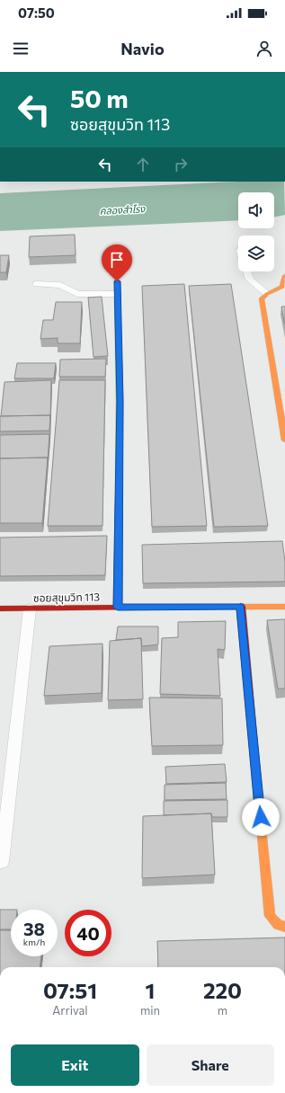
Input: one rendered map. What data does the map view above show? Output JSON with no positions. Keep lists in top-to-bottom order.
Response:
{
  "streets": {
    "street": ["ซอยสุขุมวิท 113"]
  },
  "water": ["คลองสำโรง"],
  "page": {
    "status": "07:50",
    "header": "Navio",
    "turn": ["50 m", "ซอยสุขุมวิท 113"],
    "speed": "38 km/h",
    "limit": "40",
    "eta": [
      "07:51",
      "Arrival",
      "1",
      "min",
      "220",
      "m"
    ],
    "buttons": ["Exit", "Share"]
  }
}
